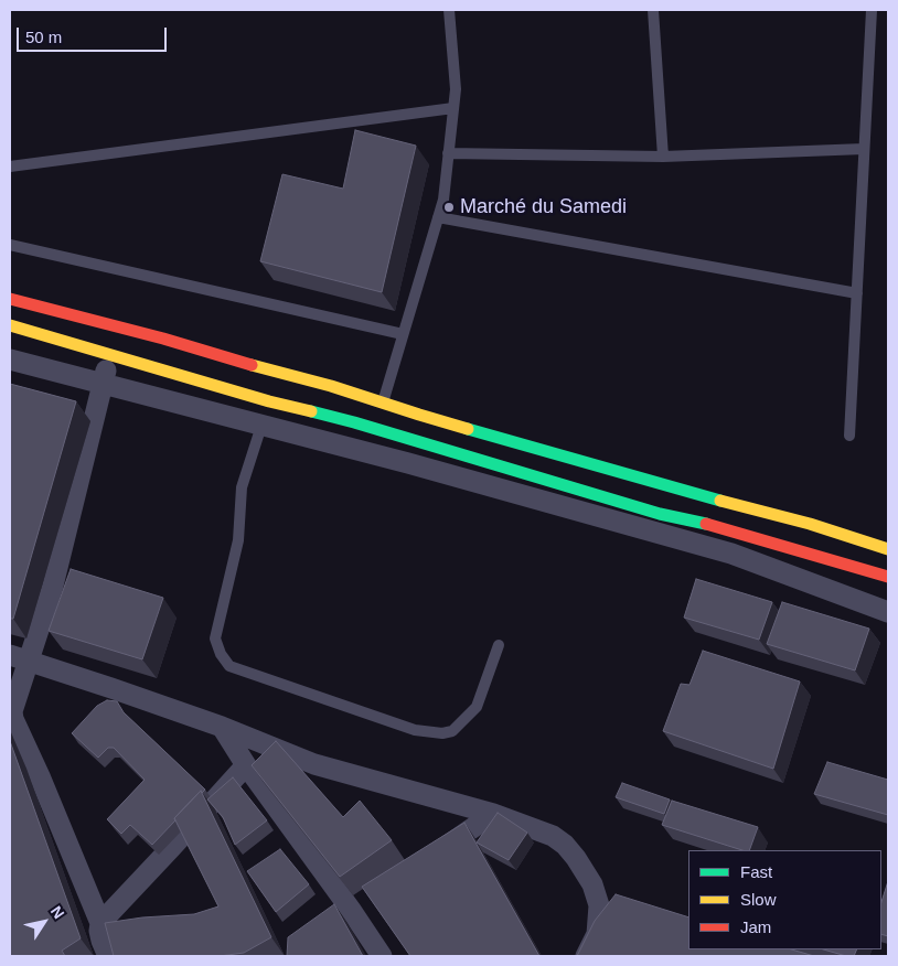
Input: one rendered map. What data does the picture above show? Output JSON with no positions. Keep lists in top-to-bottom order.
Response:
{
  "places": ["Marché du Samedi"],
  "legend": ["Fast", "Slow", "Jam"],
  "scale_bar": "50 m",
  "north": "top right"
}
